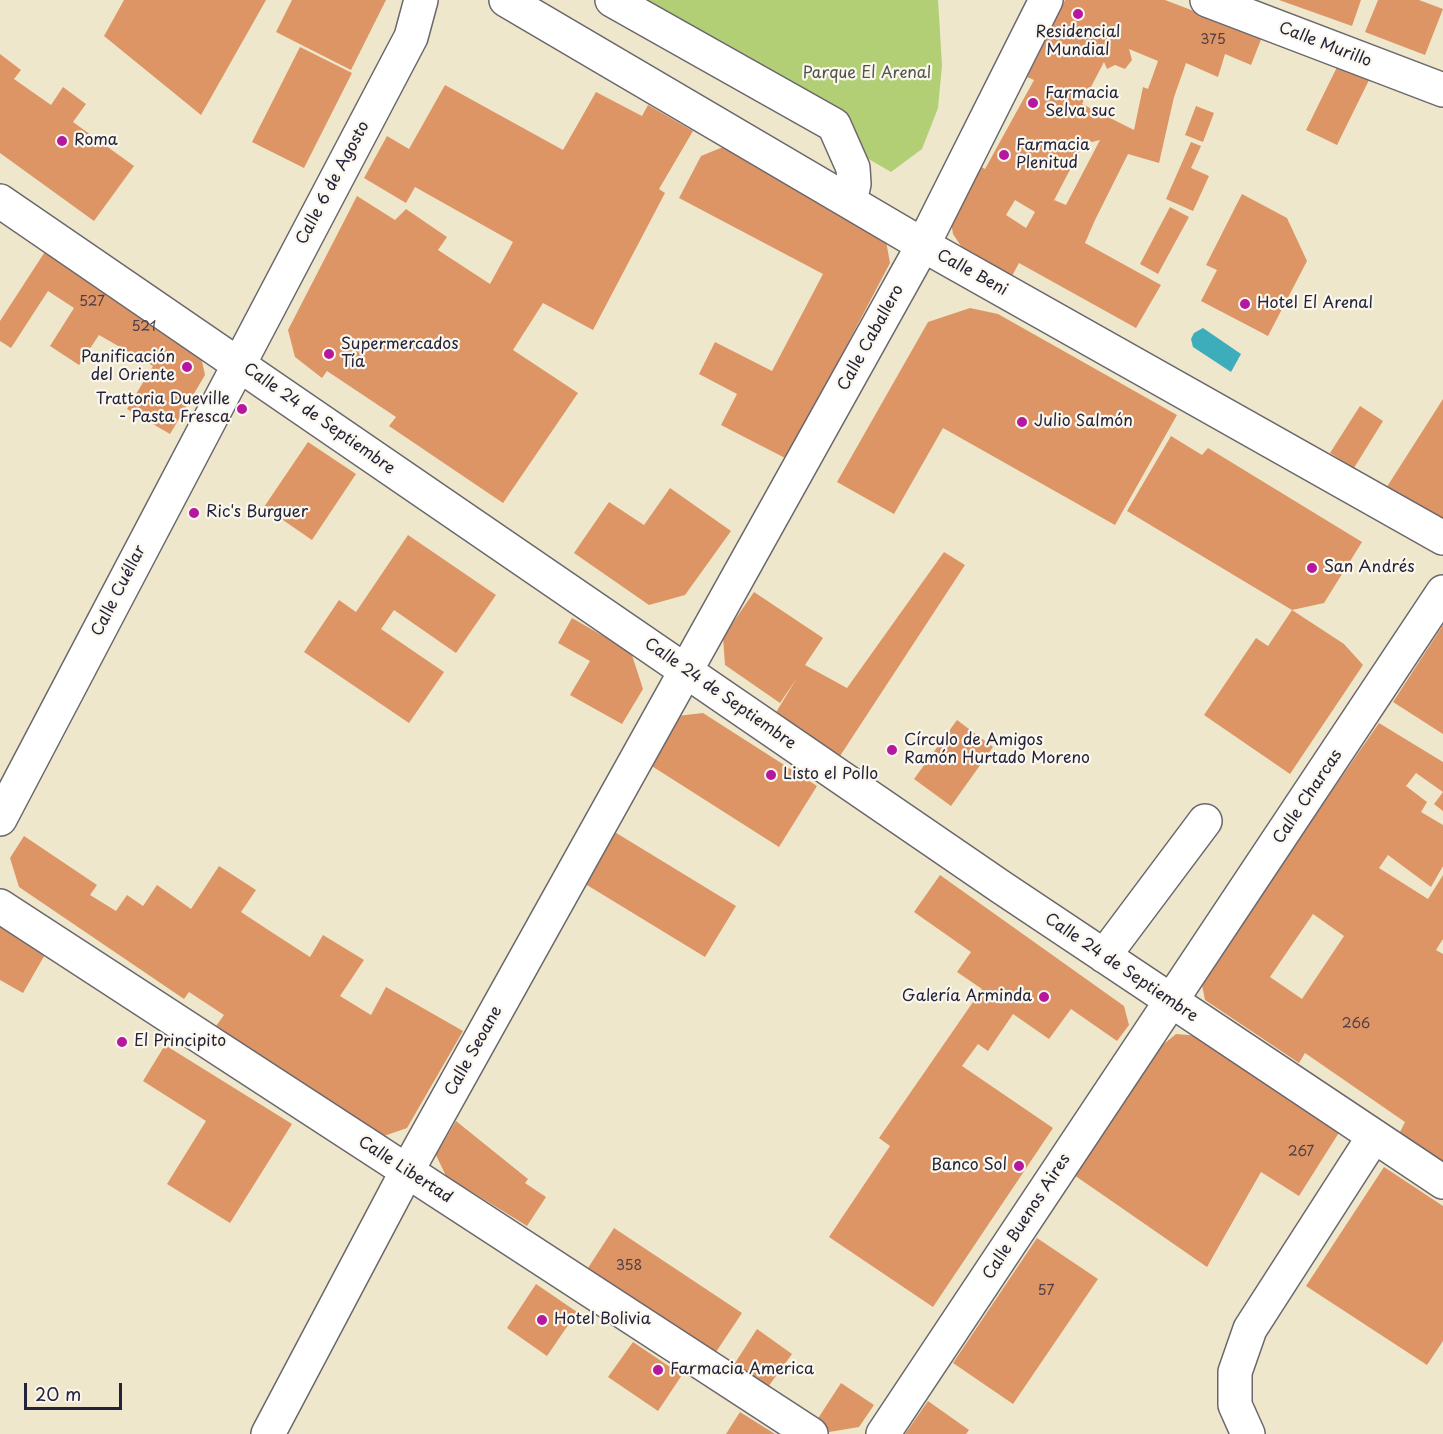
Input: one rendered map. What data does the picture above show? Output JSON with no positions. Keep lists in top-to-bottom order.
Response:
{
  "streets": {
    "street": [
      "Calle Murillo",
      "Calle 6 de Agosto",
      "Calle Beni",
      "Calle Caballero",
      "Calle 24 de Septiembre",
      "Calle Cuéllar",
      "Calle Charcas",
      "Calle Seoane",
      "Calle Libertad",
      "Calle Buenos Aires"
    ]
  },
  "crossings": [
    ["Calle 6 de Agosto", "Calle 24 de Septiembre"],
    ["Calle 6 de Agosto", "Calle Cuéllar"],
    ["Calle Beni", "Calle Caballero"],
    ["Calle Caballero", "Calle 24 de Septiembre"],
    ["Calle Caballero", "Calle Seoane"],
    ["Calle 24 de Septiembre", "Calle Cuéllar"],
    ["Calle 24 de Septiembre", "Calle Charcas"],
    ["Calle 24 de Septiembre", "Calle Seoane"],
    ["Calle 24 de Septiembre", "Calle Buenos Aires"],
    ["Calle Charcas", "Calle Buenos Aires"],
    ["Calle Seoane", "Calle Libertad"]
  ],
  "parks": ["Parque El Arenal"],
  "places": [
    "Residencial Mundial",
    "Farmacia Selva suc",
    "Roma",
    "Farmacia Plenitud",
    "Hotel El Arenal",
    "Supermercados Tía",
    "Panificación del Oriente",
    "Trattoria Dueville - Pasta Fresca",
    "Julio Salmón",
    "Ric's Burguer",
    "San Andrés",
    "Círculo de Amigos Ramón Hurtado Moreno",
    "Listo el Pollo",
    "Galería Arminda",
    "El Principito",
    "Banco Sol",
    "Hotel Bolivia",
    "Farmacia America"
  ],
  "house_numbers": [
    "375",
    "527",
    "521",
    "266",
    "267",
    "358",
    "57"
  ],
  "scale_bar": "20 m"
}
